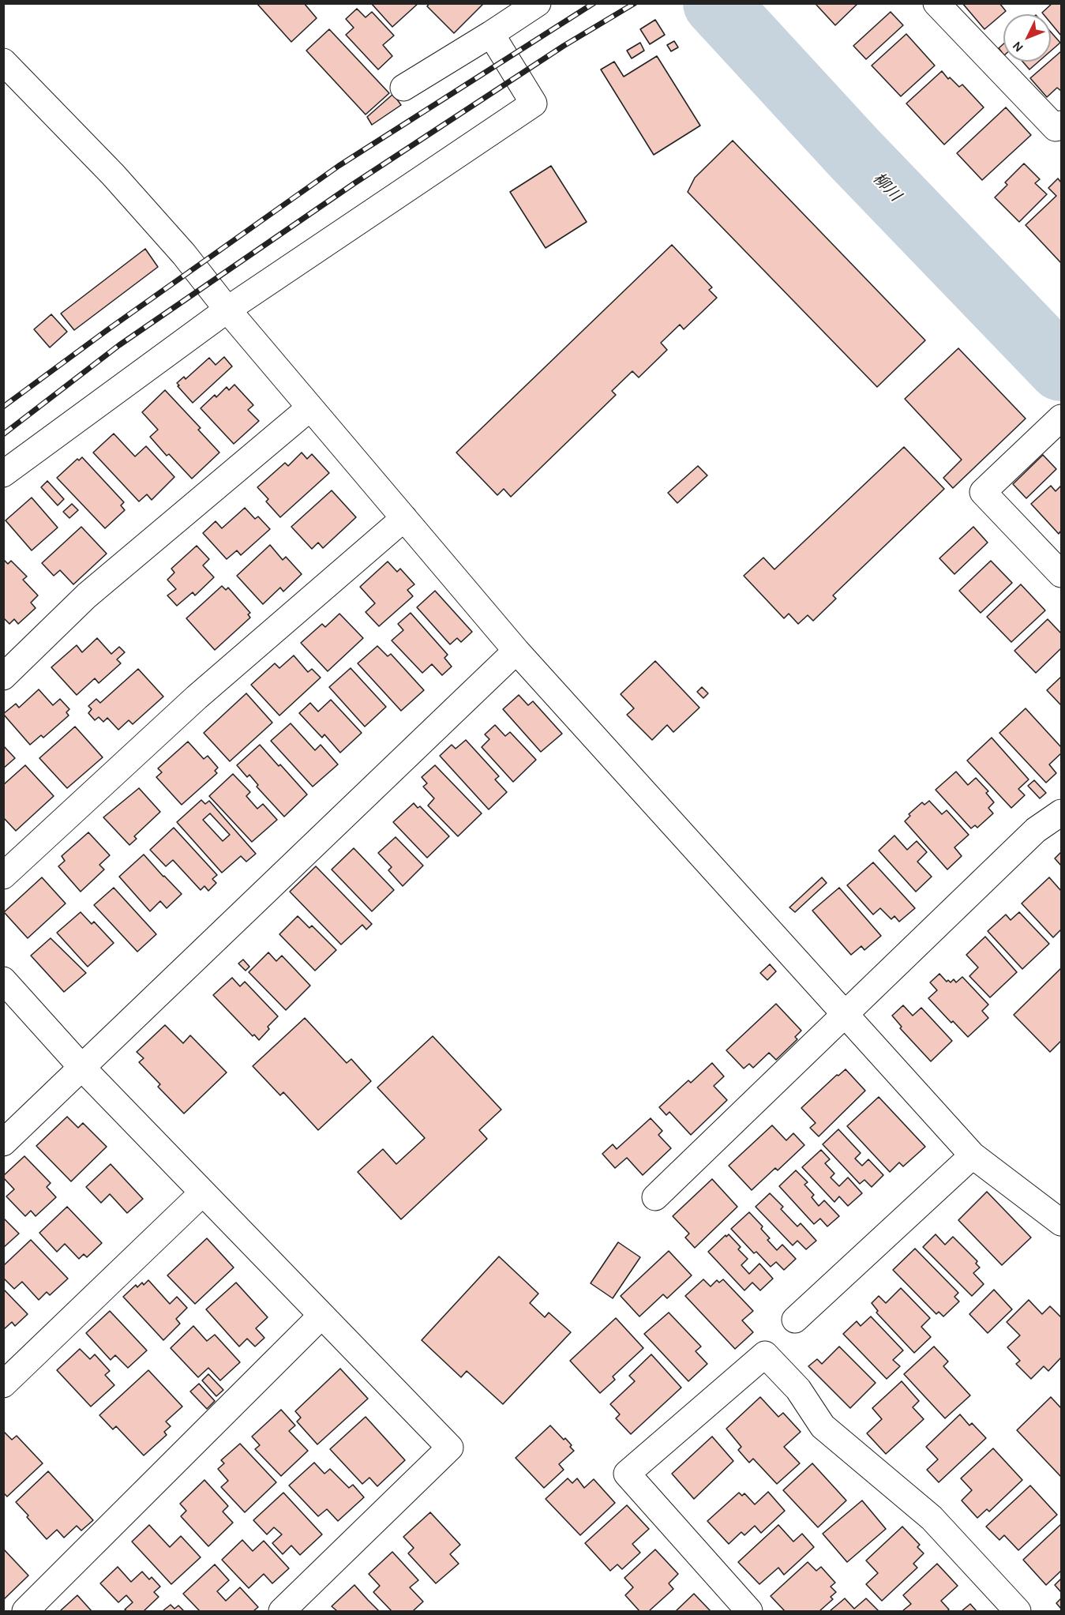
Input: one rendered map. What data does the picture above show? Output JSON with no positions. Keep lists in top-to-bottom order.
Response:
{
  "water": ["柳川"],
  "north": "bottom left"
}
